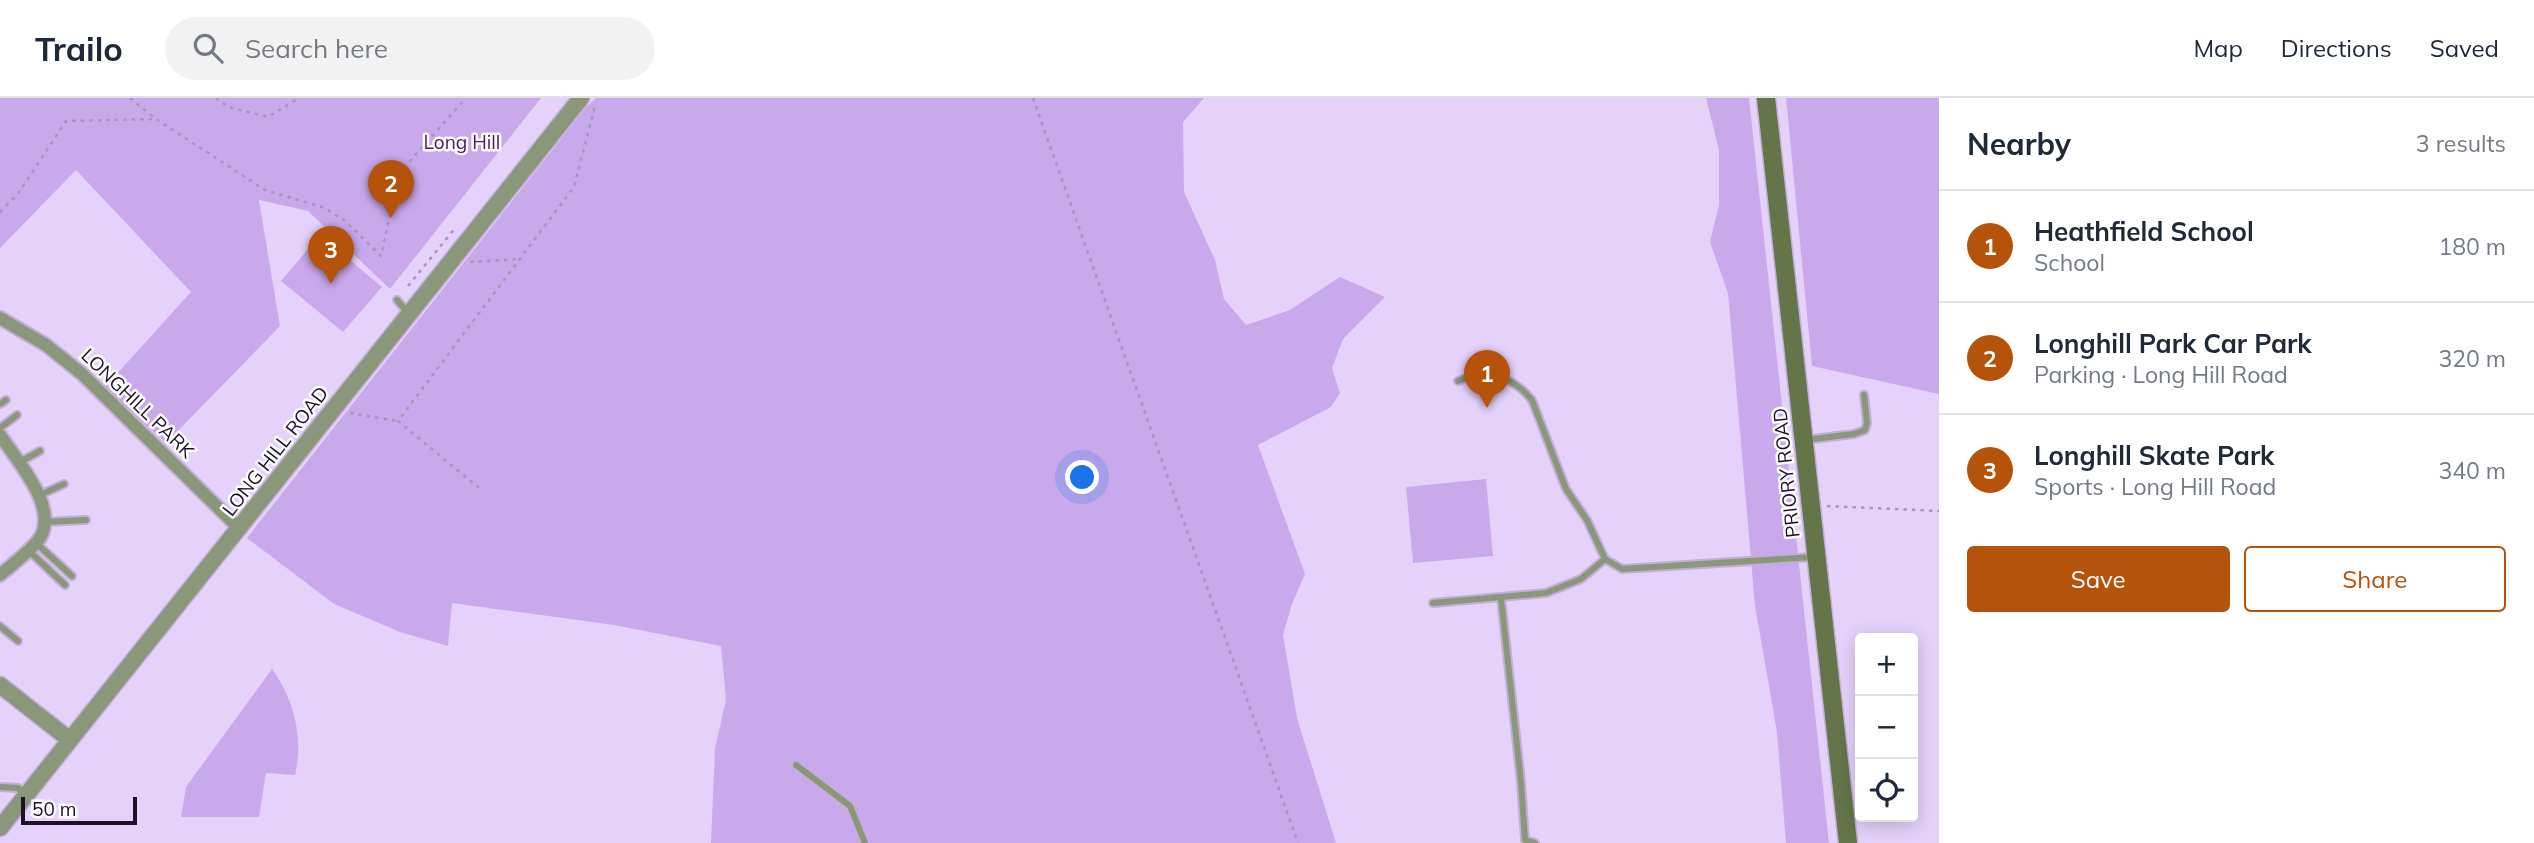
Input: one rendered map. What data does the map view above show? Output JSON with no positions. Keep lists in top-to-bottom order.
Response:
{
  "streets": {
    "main road": ["PRIORY ROAD"],
    "street": ["LONGHILL PARK", "LONG HILL ROAD"]
  },
  "crossings": [
    ["LONGHILL PARK", "LONG HILL ROAD"]
  ],
  "parks": ["Long Hill"],
  "scale_bar": "50 m",
  "page": {
    "header": "Trailo",
    "search": "Search here",
    "nav": ["Map", "Directions", "Saved"],
    "heading": ["Nearby", "3 results"],
    "pins": ["2", "3", "1"],
    "list": [
      {
        "mark": "1",
        "name": "Heathfield School",
        "note": "School",
        "value": "180 m"
      },
      {
        "mark": "2",
        "name": "Longhill Park Car Park",
        "note": "Parking · Long Hill Road",
        "value": "320 m"
      },
      {
        "mark": "3",
        "name": "Longhill Skate Park",
        "note": "Sports · Long Hill Road",
        "value": "340 m"
      }
    ],
    "buttons": ["Save", "Share"],
    "map_buttons": ["+", "−"],
    "scale": "50 m"
  }
}
